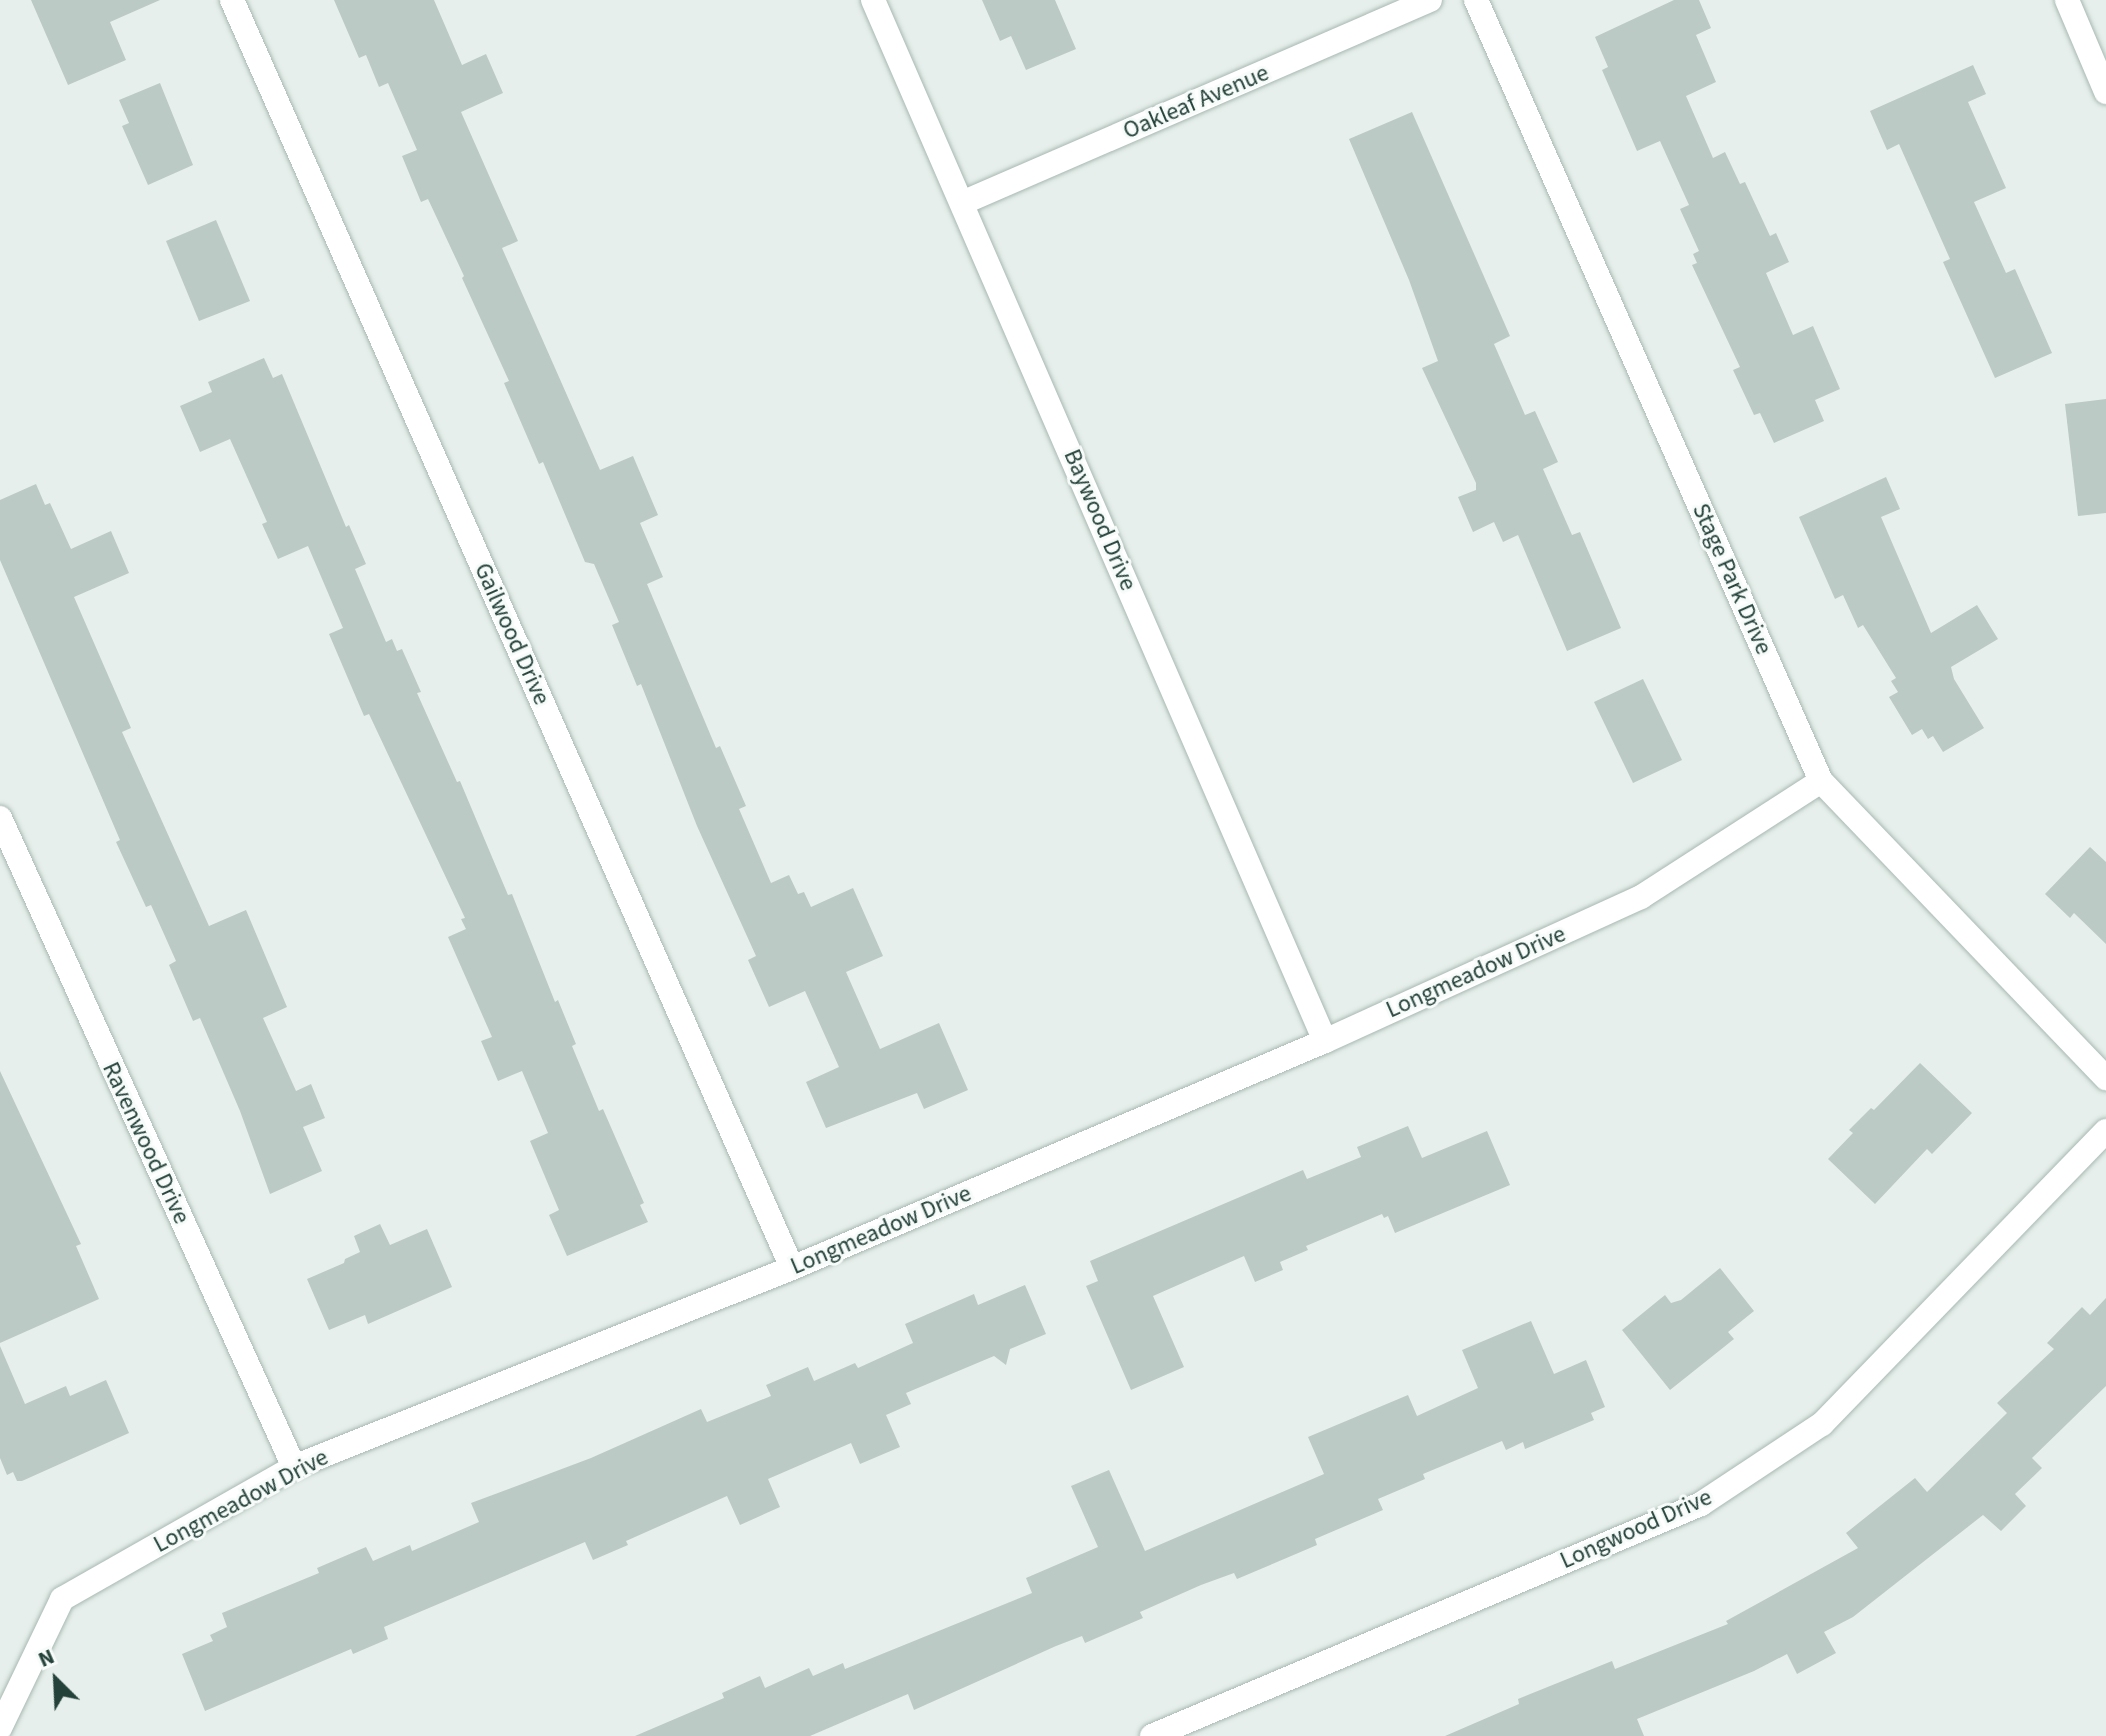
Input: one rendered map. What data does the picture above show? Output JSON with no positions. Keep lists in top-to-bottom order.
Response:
{
  "streets": {
    "street": [
      "Oakleaf Avenue",
      "Baywood Drive",
      "Stage Park Drive",
      "Gailwood Drive",
      "Longmeadow Drive",
      "Ravenwood Drive",
      "Longwood Drive"
    ]
  },
  "crossings": [
    ["Oakleaf Avenue", "Baywood Drive"],
    ["Baywood Drive", "Longmeadow Drive"],
    ["Stage Park Drive", "Longmeadow Drive"],
    ["Gailwood Drive", "Longmeadow Drive"],
    ["Longmeadow Drive", "Ravenwood Drive"]
  ],
  "north": "top left"
}
